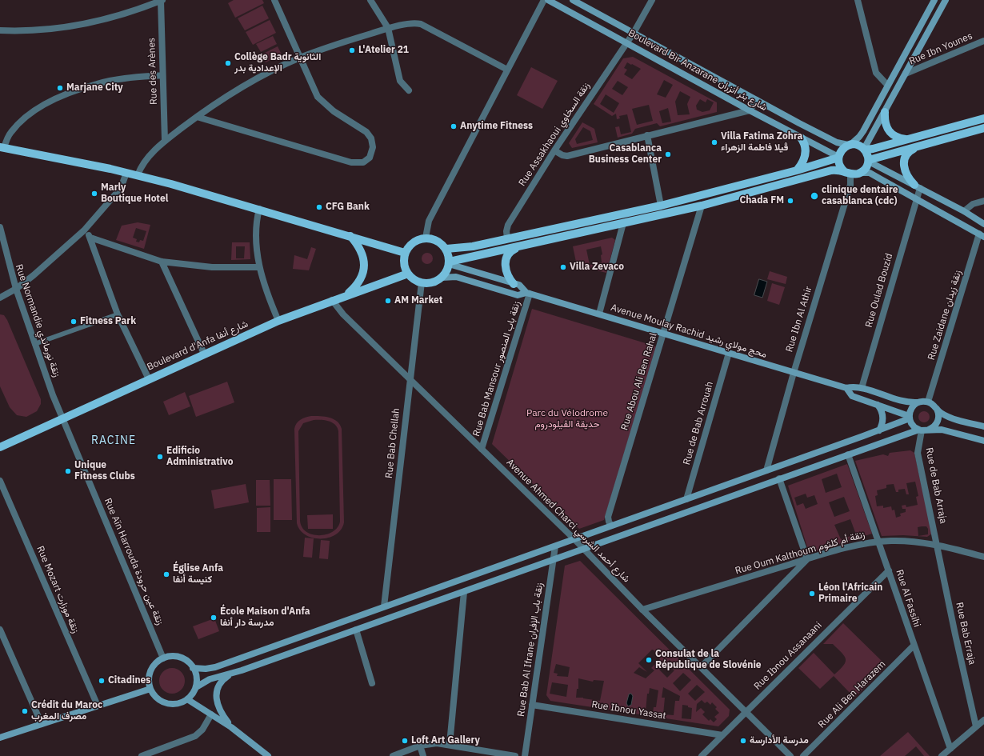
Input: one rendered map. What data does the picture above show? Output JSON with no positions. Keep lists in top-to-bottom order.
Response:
{
  "streets": {
    "main road": ["Boulevard Bir Anzarane شارع بئر أنزران", "Avenue Moulay Rachid محج مولاي رشيد", "Boulevard d'Anfa شارع أنفا"],
    "street": [
      "Rue Ibn Younes",
      "Rue des Arènes",
      "Rue Assakhaoui زنقة السخاوي",
      "Rue Oulad Bouzid",
      "Rue Zaidane زنقة زيدان",
      "Rue Ibn Al Athir",
      "Rue Normandie زنقة نورماندي",
      "Rue Bab Mansour زنقة باب المنصور",
      "Rue Abou Ali Ben Rahal",
      "Rue de Bab Arrouah",
      "Rue Bab Chellah",
      "Rue de Bab Arraja",
      "Avenue Ahmed Charci شارع أحمد الشرسي",
      "Rue Oum Kalthoum زنقة أم كلثوم",
      "Rue Aïn Harrouda زنقة عين حرودة",
      "Rue Mozart زنقة موزارت",
      "Rue Al Fassihi",
      "Rue Bab Erraja",
      "Rue Bab Al Ifrane زنقة باب الإفران",
      "Rue Ibnou Assanaani",
      "Rue Ali Ben Harazem",
      "Rue Ibnou Yassat"
    ]
  },
  "crossings": [
    ["Boulevard Bir Anzarane شارع بئر أنزران", "Rue Assakhaoui زنقة السخاوي"],
    ["Boulevard Bir Anzarane شارع بئر أنزران", "Rue Ibn Al Athir"],
    ["Rue Oulad Bouzid", "Avenue Moulay Rachid محج مولاي رشيد"],
    ["Rue Zaidane زنقة زيدان", "Avenue Moulay Rachid محج مولاي رشيد"],
    ["Rue Zaidane زنقة زيدان", "Rue de Bab Arraja"],
    ["Rue Ibn Al Athir", "Avenue Moulay Rachid محج مولاي رشيد"],
    ["Rue Normandie زنقة نورماندي", "Boulevard d'Anfa شارع أنفا"],
    ["Rue Normandie زنقة نورماندي", "Rue Aïn Harrouda زنقة عين حرودة"],
    ["Avenue Moulay Rachid محج مولاي رشيد", "Boulevard d'Anfa شارع أنفا"],
    ["Avenue Moulay Rachid محج مولاي رشيد", "Rue Bab Mansour زنقة باب المنصور"],
    ["Avenue Moulay Rachid محج مولاي رشيد", "Rue Abou Ali Ben Rahal"],
    ["Avenue Moulay Rachid محج مولاي رشيد", "Rue de Bab Arrouah"],
    ["Avenue Moulay Rachid محج مولاي رشيد", "Rue Bab Chellah"],
    ["Avenue Moulay Rachid محج مولاي رشيد", "Rue de Bab Arraja"],
    ["Boulevard d'Anfa شارع أنفا", "Rue Bab Chellah"],
    ["Boulevard d'Anfa شارع أنفا", "Avenue Ahmed Charci شارع أحمد الشرسي"],
    ["Boulevard d'Anfa شارع أنفا", "Rue Aïn Harrouda زنقة عين حرودة"],
    ["Rue Bab Mansour زنقة باب المنصور", "Avenue Ahmed Charci شارع أحمد الشرسي"],
    ["Rue Bab Chellah", "Avenue Ahmed Charci شارع أحمد الشرسي"],
    ["Rue de Bab Arraja", "Rue Oum Kalthoum زنقة أم كلثوم"],
    ["Rue de Bab Arraja", "Rue Bab Erraja"],
    ["Avenue Ahmed Charci شارع أحمد الشرسي", "Rue Oum Kalthoum زنقة أم كلثوم"],
    ["Avenue Ahmed Charci شارع أحمد الشرسي", "Rue Ibnou Assanaani"],
    ["Rue Oum Kalthoum زنقة أم كلثوم", "Rue Al Fassihi"],
    ["Rue Oum Kalthoum زنقة أم كلثوم", "Rue Bab Erraja"],
    ["Rue Al Fassihi", "Rue Ibnou Assanaani"],
    ["Rue Al Fassihi", "Rue Ali Ben Harazem"],
    ["Rue Bab Al Ifrane زنقة باب الإفران", "Rue Ibnou Yassat"],
    ["Rue Ibnou Assanaani", "Rue Ibnou Yassat"]
  ],
  "districts": ["RACINE"],
  "parks": ["Parc du Vélodrome حديقة الڤيلودروم"],
  "places": [
    "L'Atelier 21",
    "Collège Badr الثانوية الإعدادية بدر",
    "Marjane City",
    "Anytime Fitness",
    "Villa Fatima Zohra ڤيلا فاطمة الزهراء",
    "Casablanca Business Center",
    "Marly Boutique Hotel",
    "clinique dentaire casablanca (cdc)",
    "Chada FM",
    "CFG Bank",
    "Villa Zevaco",
    "AM Market",
    "Fitness Park",
    "Edificio Administrativo",
    "Unique Fitness Clubs",
    "Église Anfa كنيسة أنفا",
    "Léon l'Africain Primaire",
    "École Maison d'Anfa مدرسة دار أنفا",
    "Consulat de la République de Slovénie",
    "Citadines",
    "Crédit du Maroc مصرف المغرب",
    "Loft Art Gallery",
    "مدرسة الأدارسة"
  ]
}
